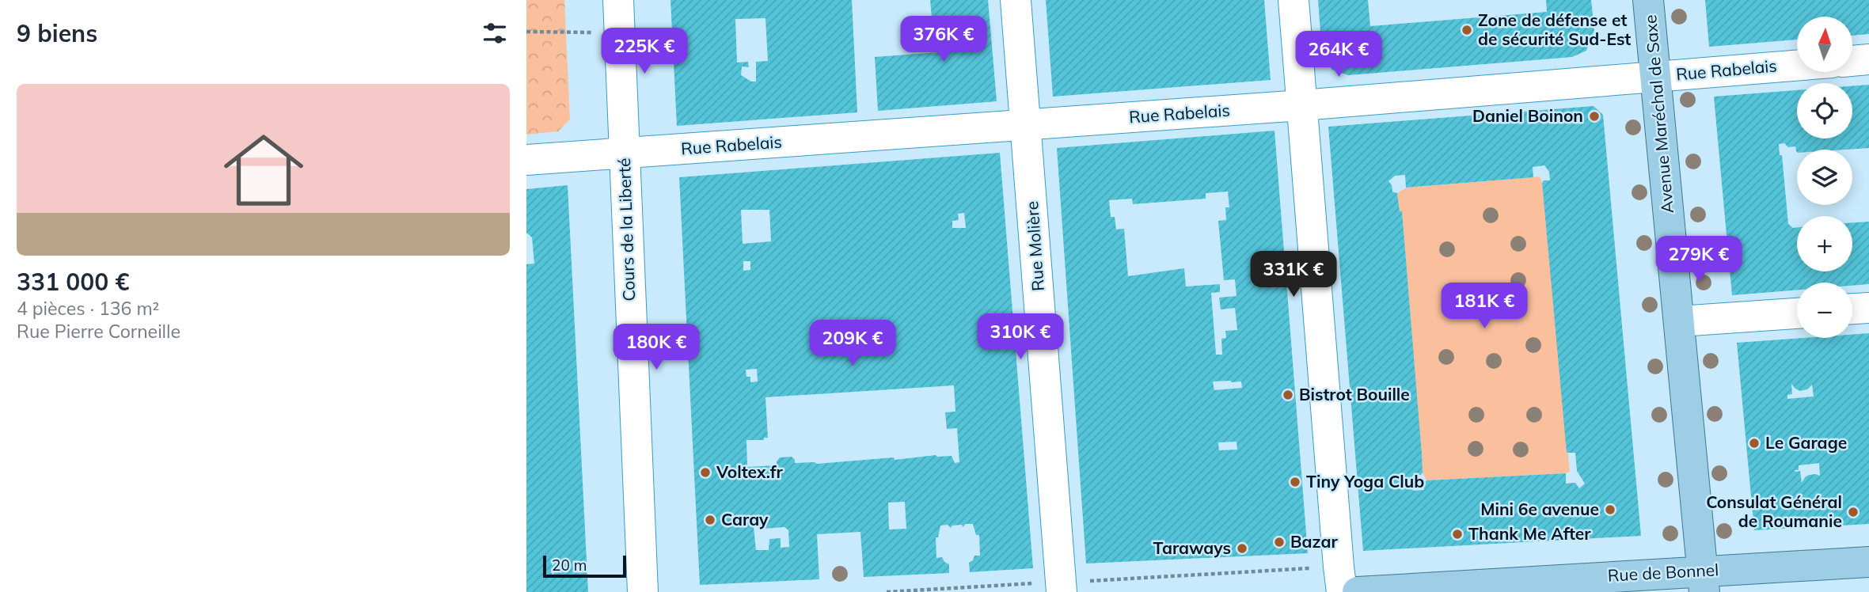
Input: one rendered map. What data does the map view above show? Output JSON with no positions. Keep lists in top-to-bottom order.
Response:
{
  "streets": {
    "main road": ["Avenue Maréchal de Saxe", "Rue de Bonnel"],
    "street": ["Rue Rabelais", "Cours de la Liberté", "Rue Molière"]
  },
  "crossings": [
    ["Rue Rabelais", "Avenue Maréchal de Saxe"],
    ["Rue Rabelais", "Cours de la Liberté"],
    ["Rue Rabelais", "Rue Molière"],
    ["Avenue Maréchal de Saxe", "Rue de Bonnel"]
  ],
  "places": [
    "Zone de défense et de sécurité Sud-Est",
    "Daniel Boinon",
    "Bistrot Bouille",
    "Le Garage",
    "Voltex.fr",
    "Tiny Yoga Club",
    "Mini 6e avenue",
    "Consulat Général de Roumanie",
    "Caray",
    "Thank Me After",
    "Bazar",
    "Taraways"
  ],
  "scale_bar": "20 m",
  "north": "top",
  "page": {
    "heading": "9 biens",
    "price": [
      "376K €",
      "225K €",
      "264K €",
      "279K €",
      "331K €",
      "181K €",
      "310K €",
      "209K €",
      "180K €"
    ],
    "map_buttons": ["+", "−"],
    "list": [
      {
        "name": "331 000 €",
        "note": "4 pièces · 136 m² · Rue Pierre Corneille"
      }
    ],
    "scale": "20 m"
  }
}
